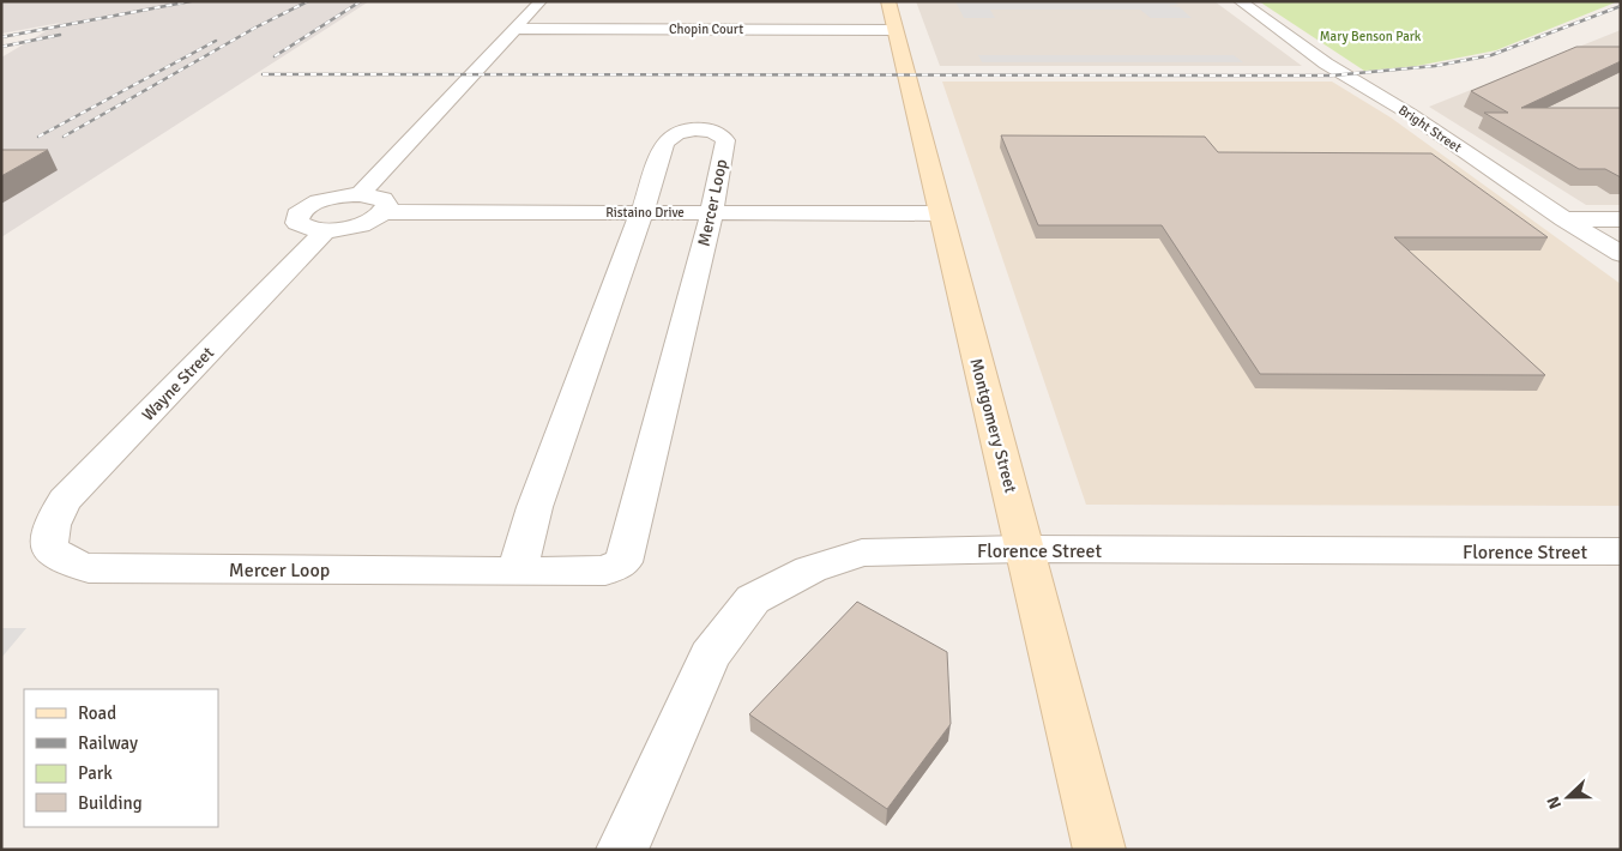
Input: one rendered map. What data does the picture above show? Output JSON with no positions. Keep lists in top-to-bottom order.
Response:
{
  "streets": {
    "main road": ["Montgomery Street"],
    "street": [
      "Chopin Court",
      "Bright Street",
      "Mercer Loop",
      "Ristaino Drive",
      "Wayne Street",
      "Florence Street"
    ]
  },
  "crossings": [
    ["Chopin Court", "Montgomery Street"],
    ["Mercer Loop", "Ristaino Drive"],
    ["Mercer Loop", "Wayne Street"],
    ["Ristaino Drive", "Montgomery Street"],
    ["Montgomery Street", "Florence Street"]
  ],
  "parks": ["Mary Benson Park"],
  "legend": [
    "Road",
    "Railway",
    "Park",
    "Building"
  ],
  "north": "left"
}
